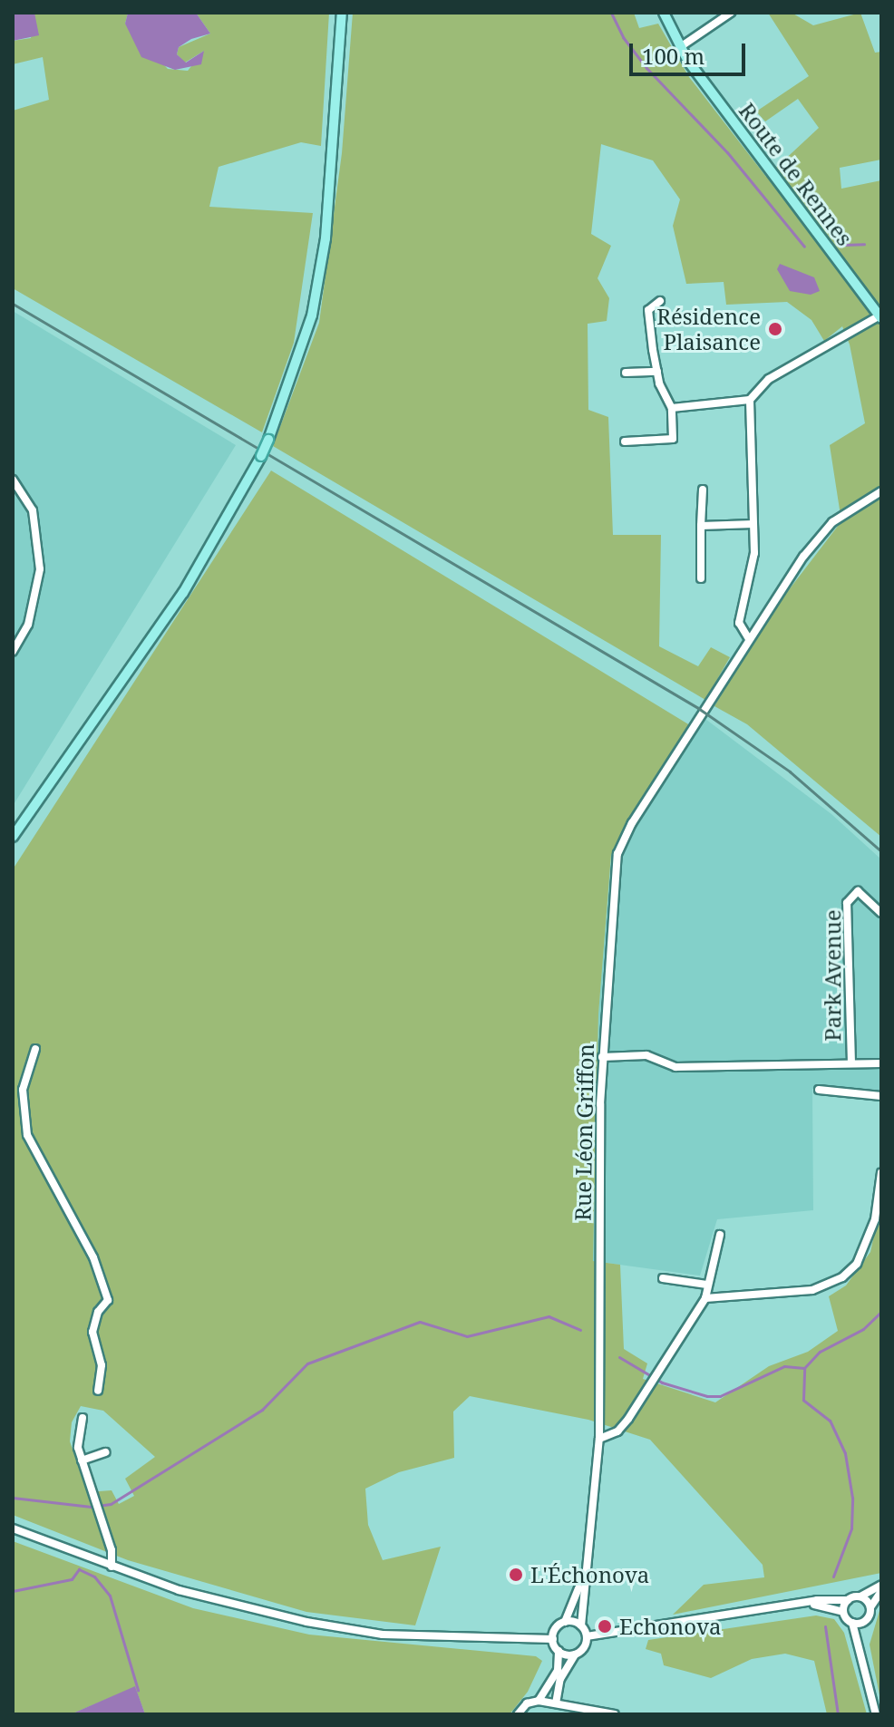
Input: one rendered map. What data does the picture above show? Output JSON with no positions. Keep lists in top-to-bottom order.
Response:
{
  "streets": {
    "main road": ["Route de Rennes"],
    "street": ["Park Avenue", "Rue Léon Griffon"]
  },
  "places": ["Résidence Plaisance", "L'Échonova", "Echonova"],
  "scale_bar": "100 m"
}
